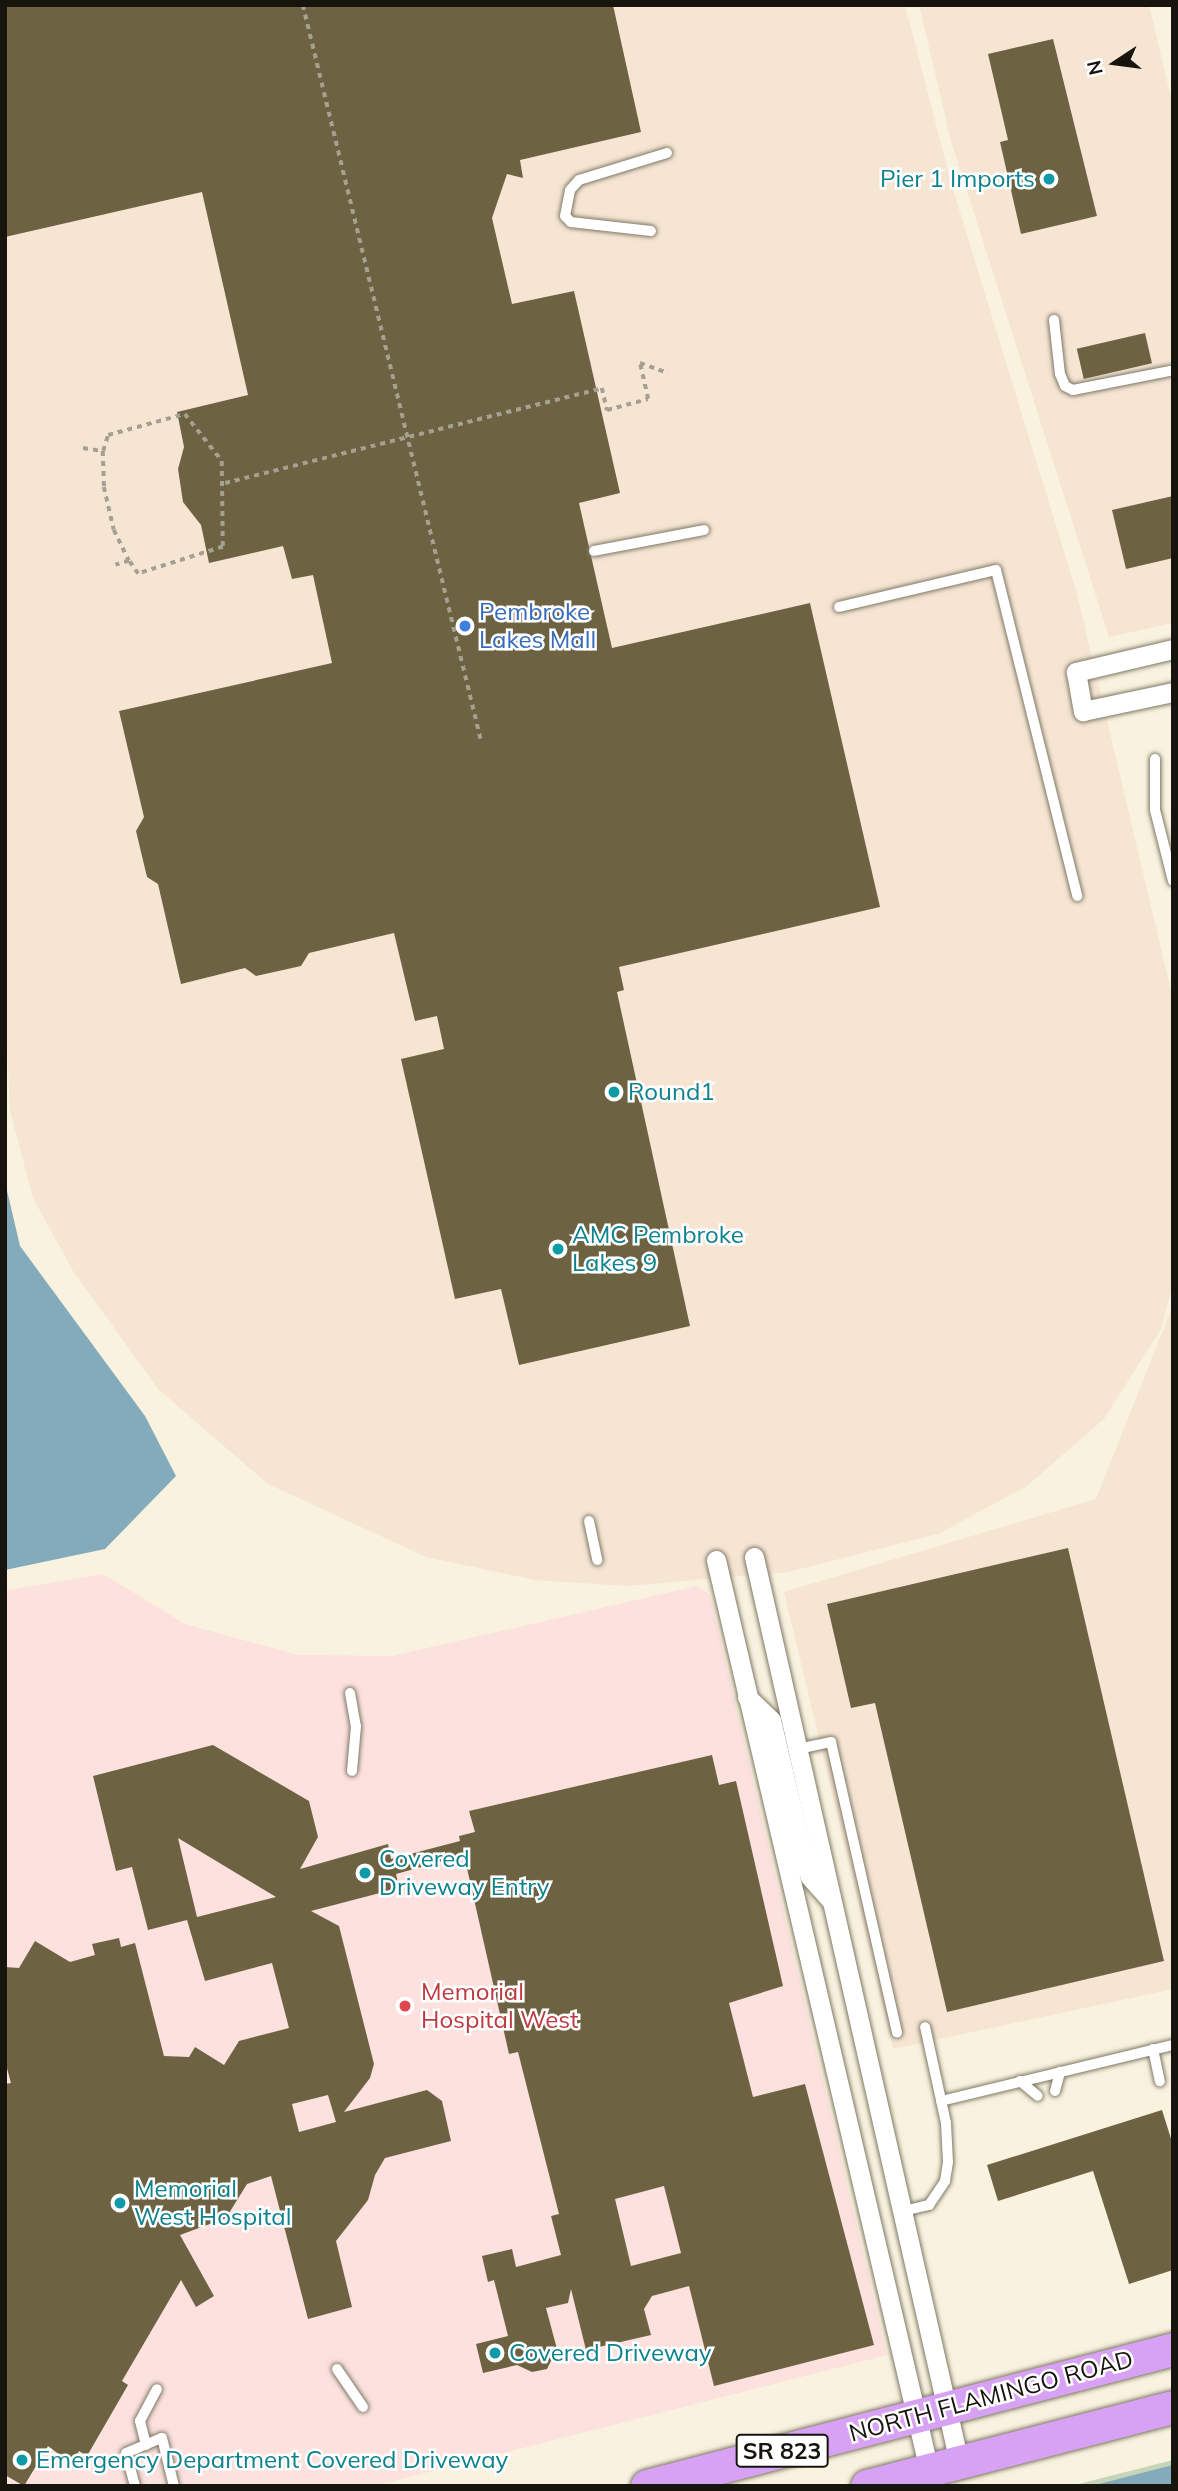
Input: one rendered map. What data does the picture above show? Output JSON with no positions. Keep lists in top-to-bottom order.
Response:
{
  "streets": {
    "highway": ["NORTH FLAMINGO ROAD", "SR 823"]
  },
  "places": [
    "Pier 1 Imports",
    "Pembroke Lakes Mall",
    "Round1",
    "AMC Pembroke Lakes 9",
    "Covered Driveway Entry",
    "Memorial Hospital West",
    "Memorial West Hospital",
    "Covered Driveway",
    "Emergency Department Covered Driveway"
  ],
  "north": "left"
}
